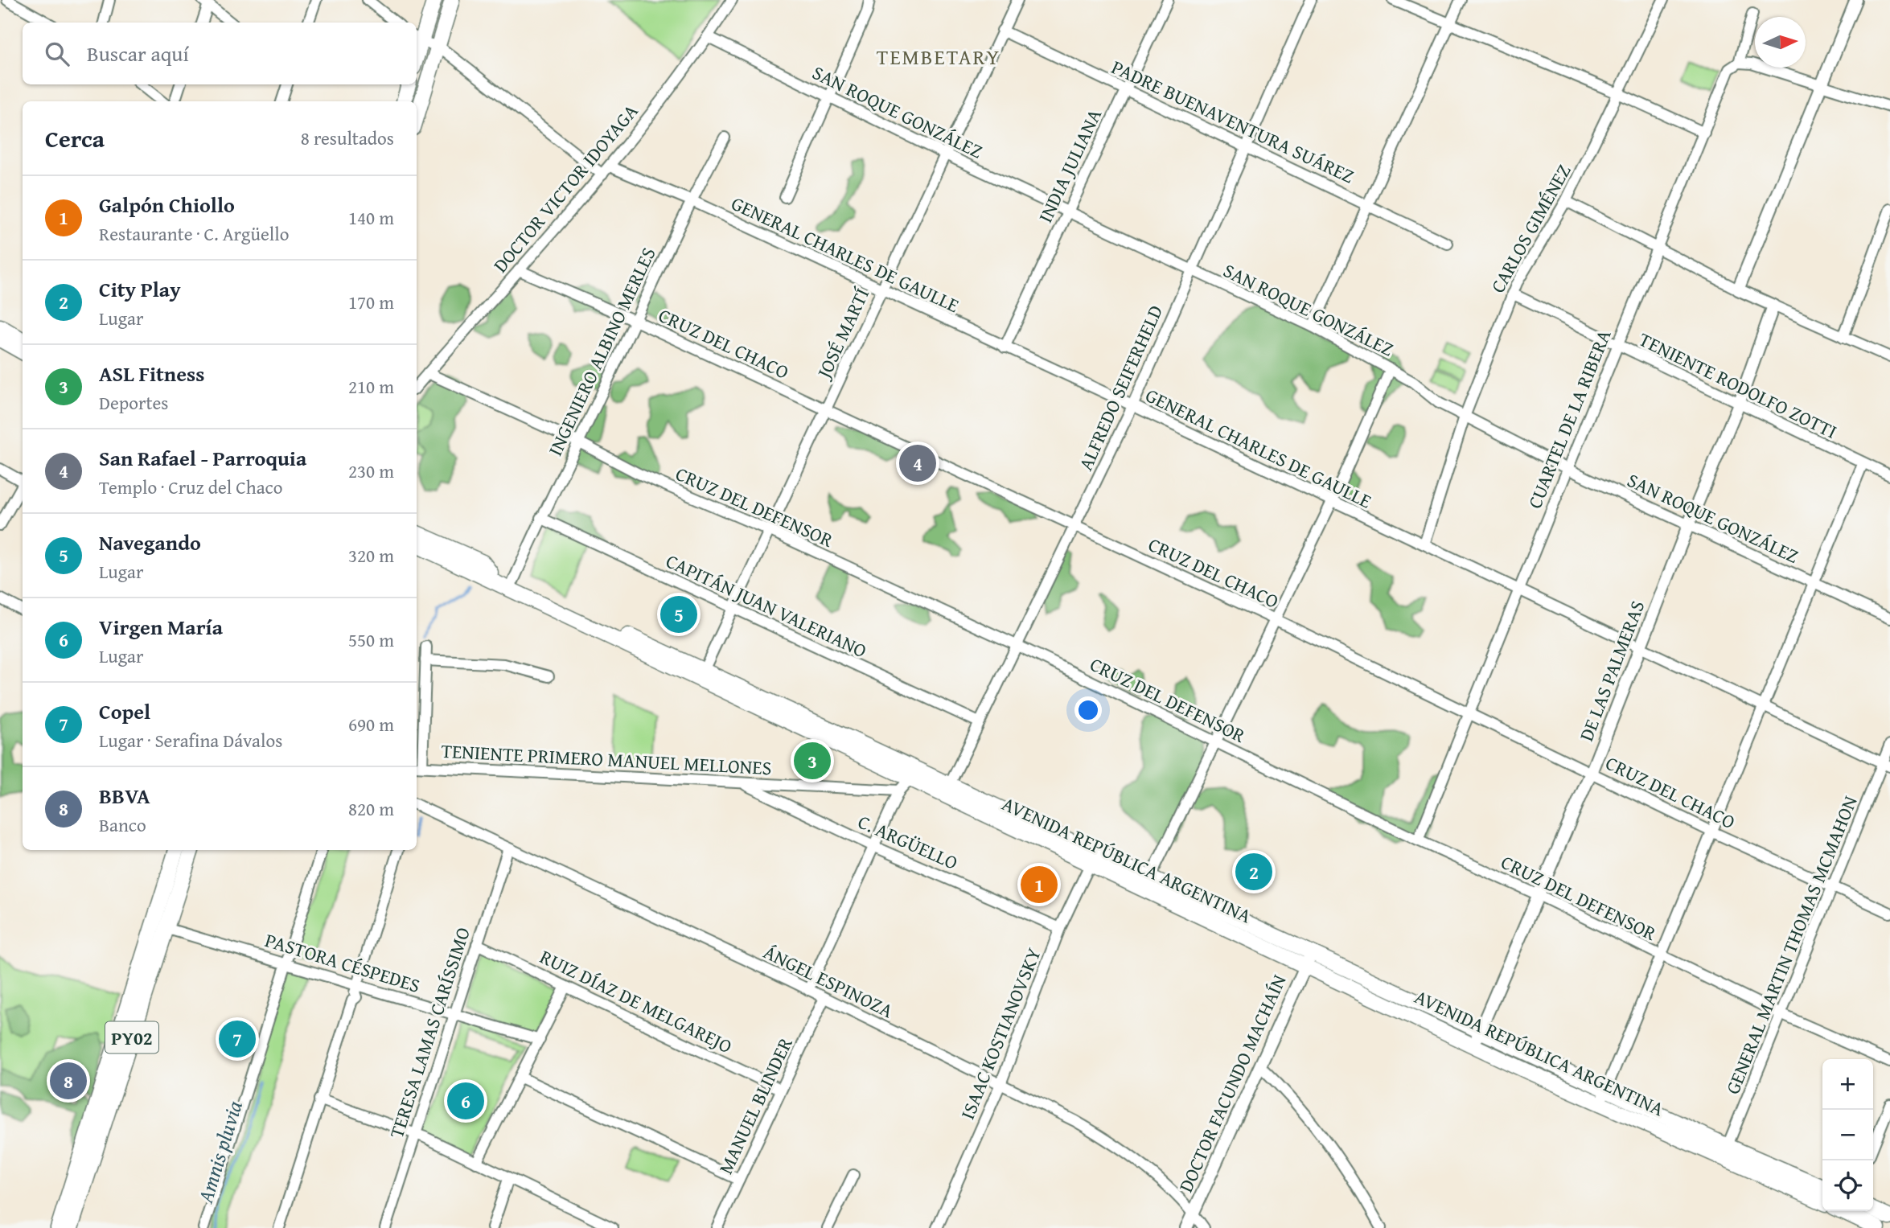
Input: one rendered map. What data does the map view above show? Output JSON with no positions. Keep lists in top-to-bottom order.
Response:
{
  "streets": {
    "highway": ["AVENIDA REPÚBLICA ARGENTINA", "PY02"],
    "main road": ["DE LAS PALMERAS", "DOCTOR FACUNDO MACHAÍN"],
    "street": [
      "SAN ROQUE GONZÁLEZ",
      "PADRE BUENAVENTURA SUÁREZ",
      "INDIA JULIANA",
      "DOCTOR VICTOR IDOYAGA",
      "CARLOS GIMÉNEZ",
      "GENERAL CHARLES DE GAULLE",
      "JOSÉ MARTÍ",
      "CRUZ DEL CHACO",
      "INGENIERO ALBINO MERLES",
      "TENIENTE RODOLFO ZOTTI",
      "ALFREDO SEIFERHELD",
      "CUARTEL DE LA RIBERA",
      "CRUZ DEL DEFENSOR",
      "CAPITÁN JUAN VALERIANO",
      "TENIENTE PRIMERO MANUEL MELLONES",
      "C. ARGÜELLO",
      "GENERAL MARTIN THOMAS MCMAHON",
      "PASTORA CÉSPEDES",
      "ÁNGEL ESPINOZA",
      "RUIZ DÍAZ DE MELGAREJO",
      "TERESA LAMAS CARÍSSIMO",
      "ISAAC KOSTIANOVSKY",
      "MANUEL BLINDER"
    ]
  },
  "crossings": [
    ["SAN ROQUE GONZÁLEZ", "INDIA JULIANA"],
    ["SAN ROQUE GONZÁLEZ", "DOCTOR VICTOR IDOYAGA"],
    ["SAN ROQUE GONZÁLEZ", "CARLOS GIMÉNEZ"],
    ["SAN ROQUE GONZÁLEZ", "JOSÉ MARTÍ"],
    ["SAN ROQUE GONZÁLEZ", "ALFREDO SEIFERHELD"],
    ["SAN ROQUE GONZÁLEZ", "CUARTEL DE LA RIBERA"],
    ["SAN ROQUE GONZÁLEZ", "DE LAS PALMERAS"],
    ["PADRE BUENAVENTURA SUÁREZ", "INDIA JULIANA"],
    ["PADRE BUENAVENTURA SUÁREZ", "JOSÉ MARTÍ"],
    ["PADRE BUENAVENTURA SUÁREZ", "ALFREDO SEIFERHELD"],
    ["INDIA JULIANA", "GENERAL CHARLES DE GAULLE"],
    ["DOCTOR VICTOR IDOYAGA", "GENERAL CHARLES DE GAULLE"],
    ["DOCTOR VICTOR IDOYAGA", "CRUZ DEL CHACO"],
    ["DOCTOR VICTOR IDOYAGA", "CRUZ DEL DEFENSOR"],
    ["CARLOS GIMÉNEZ", "GENERAL CHARLES DE GAULLE"],
    ["CARLOS GIMÉNEZ", "TENIENTE RODOLFO ZOTTI"],
    ["GENERAL CHARLES DE GAULLE", "JOSÉ MARTÍ"],
    ["GENERAL CHARLES DE GAULLE", "INGENIERO ALBINO MERLES"],
    ["GENERAL CHARLES DE GAULLE", "ALFREDO SEIFERHELD"],
    ["GENERAL CHARLES DE GAULLE", "CUARTEL DE LA RIBERA"],
    ["GENERAL CHARLES DE GAULLE", "DE LAS PALMERAS"],
    ["GENERAL CHARLES DE GAULLE", "GENERAL MARTIN THOMAS MCMAHON"],
    ["JOSÉ MARTÍ", "CRUZ DEL CHACO"],
    ["JOSÉ MARTÍ", "CRUZ DEL DEFENSOR"],
    ["JOSÉ MARTÍ", "CAPITÁN JUAN VALERIANO"],
    ["JOSÉ MARTÍ", "AVENIDA REPÚBLICA ARGENTINA"],
    ["CRUZ DEL CHACO", "INGENIERO ALBINO MERLES"],
    ["CRUZ DEL CHACO", "ALFREDO SEIFERHELD"],
    ["CRUZ DEL CHACO", "CUARTEL DE LA RIBERA"],
    ["CRUZ DEL CHACO", "DE LAS PALMERAS"],
    ["CRUZ DEL CHACO", "GENERAL MARTIN THOMAS MCMAHON"],
    ["INGENIERO ALBINO MERLES", "CRUZ DEL DEFENSOR"],
    ["INGENIERO ALBINO MERLES", "CAPITÁN JUAN VALERIANO"],
    ["INGENIERO ALBINO MERLES", "AVENIDA REPÚBLICA ARGENTINA"],
    ["TENIENTE RODOLFO ZOTTI", "CUARTEL DE LA RIBERA"],
    ["TENIENTE RODOLFO ZOTTI", "DE LAS PALMERAS"],
    ["ALFREDO SEIFERHELD", "CRUZ DEL DEFENSOR"],
    ["ALFREDO SEIFERHELD", "CAPITÁN JUAN VALERIANO"],
    ["ALFREDO SEIFERHELD", "AVENIDA REPÚBLICA ARGENTINA"],
    ["CUARTEL DE LA RIBERA", "CRUZ DEL DEFENSOR"],
    ["CRUZ DEL DEFENSOR", "DE LAS PALMERAS"],
    ["CRUZ DEL DEFENSOR", "GENERAL MARTIN THOMAS MCMAHON"],
    ["DE LAS PALMERAS", "AVENIDA REPÚBLICA ARGENTINA"],
    ["TENIENTE PRIMERO MANUEL MELLONES", "C. ARGÜELLO"],
    ["C. ARGÜELLO", "ISAAC KOSTIANOVSKY"],
    ["AVENIDA REPÚBLICA ARGENTINA", "GENERAL MARTIN THOMAS MCMAHON"],
    ["AVENIDA REPÚBLICA ARGENTINA", "ISAAC KOSTIANOVSKY"],
    ["AVENIDA REPÚBLICA ARGENTINA", "DOCTOR FACUNDO MACHAÍN"],
    ["PASTORA CÉSPEDES", "TERESA LAMAS CARÍSSIMO"],
    ["PASTORA CÉSPEDES", "PY02"],
    ["ÁNGEL ESPINOZA", "TERESA LAMAS CARÍSSIMO"],
    ["ÁNGEL ESPINOZA", "ISAAC KOSTIANOVSKY"],
    ["ÁNGEL ESPINOZA", "DOCTOR FACUNDO MACHAÍN"],
    ["ÁNGEL ESPINOZA", "MANUEL BLINDER"],
    ["RUIZ DÍAZ DE MELGAREJO", "TERESA LAMAS CARÍSSIMO"],
    ["RUIZ DÍAZ DE MELGAREJO", "MANUEL BLINDER"]
  ],
  "districts": ["TEMBETARY"],
  "water": ["Amnis pluvia"],
  "north": "right",
  "page": {
    "search": "Buscar aquí",
    "heading": ["Cerca", "8 resultados"],
    "list": [
      {
        "mark": "1",
        "name": "Galpón Chiollo",
        "note": "Restaurante · C. Argüello",
        "value": "140 m"
      },
      {
        "mark": "2",
        "name": "City Play",
        "note": "Lugar",
        "value": "170 m"
      },
      {
        "mark": "3",
        "name": "ASL Fitness",
        "note": "Deportes",
        "value": "210 m"
      },
      {
        "mark": "4",
        "name": "San Rafael - Parroquia",
        "note": "Templo · Cruz del Chaco",
        "value": "230 m"
      },
      {
        "mark": "5",
        "name": "Navegando",
        "note": "Lugar",
        "value": "320 m"
      },
      {
        "mark": "6",
        "name": "Virgen María",
        "note": "Lugar",
        "value": "550 m"
      },
      {
        "mark": "7",
        "name": "Copel",
        "note": "Lugar · Serafina Dávalos",
        "value": "690 m"
      },
      {
        "mark": "8",
        "name": "BBVA",
        "note": "Banco",
        "value": "820 m"
      }
    ],
    "pins": [
      "4",
      "5",
      "3",
      "2",
      "1",
      "7",
      "8",
      "6"
    ],
    "map_buttons": ["+", "−"]
  }
}
